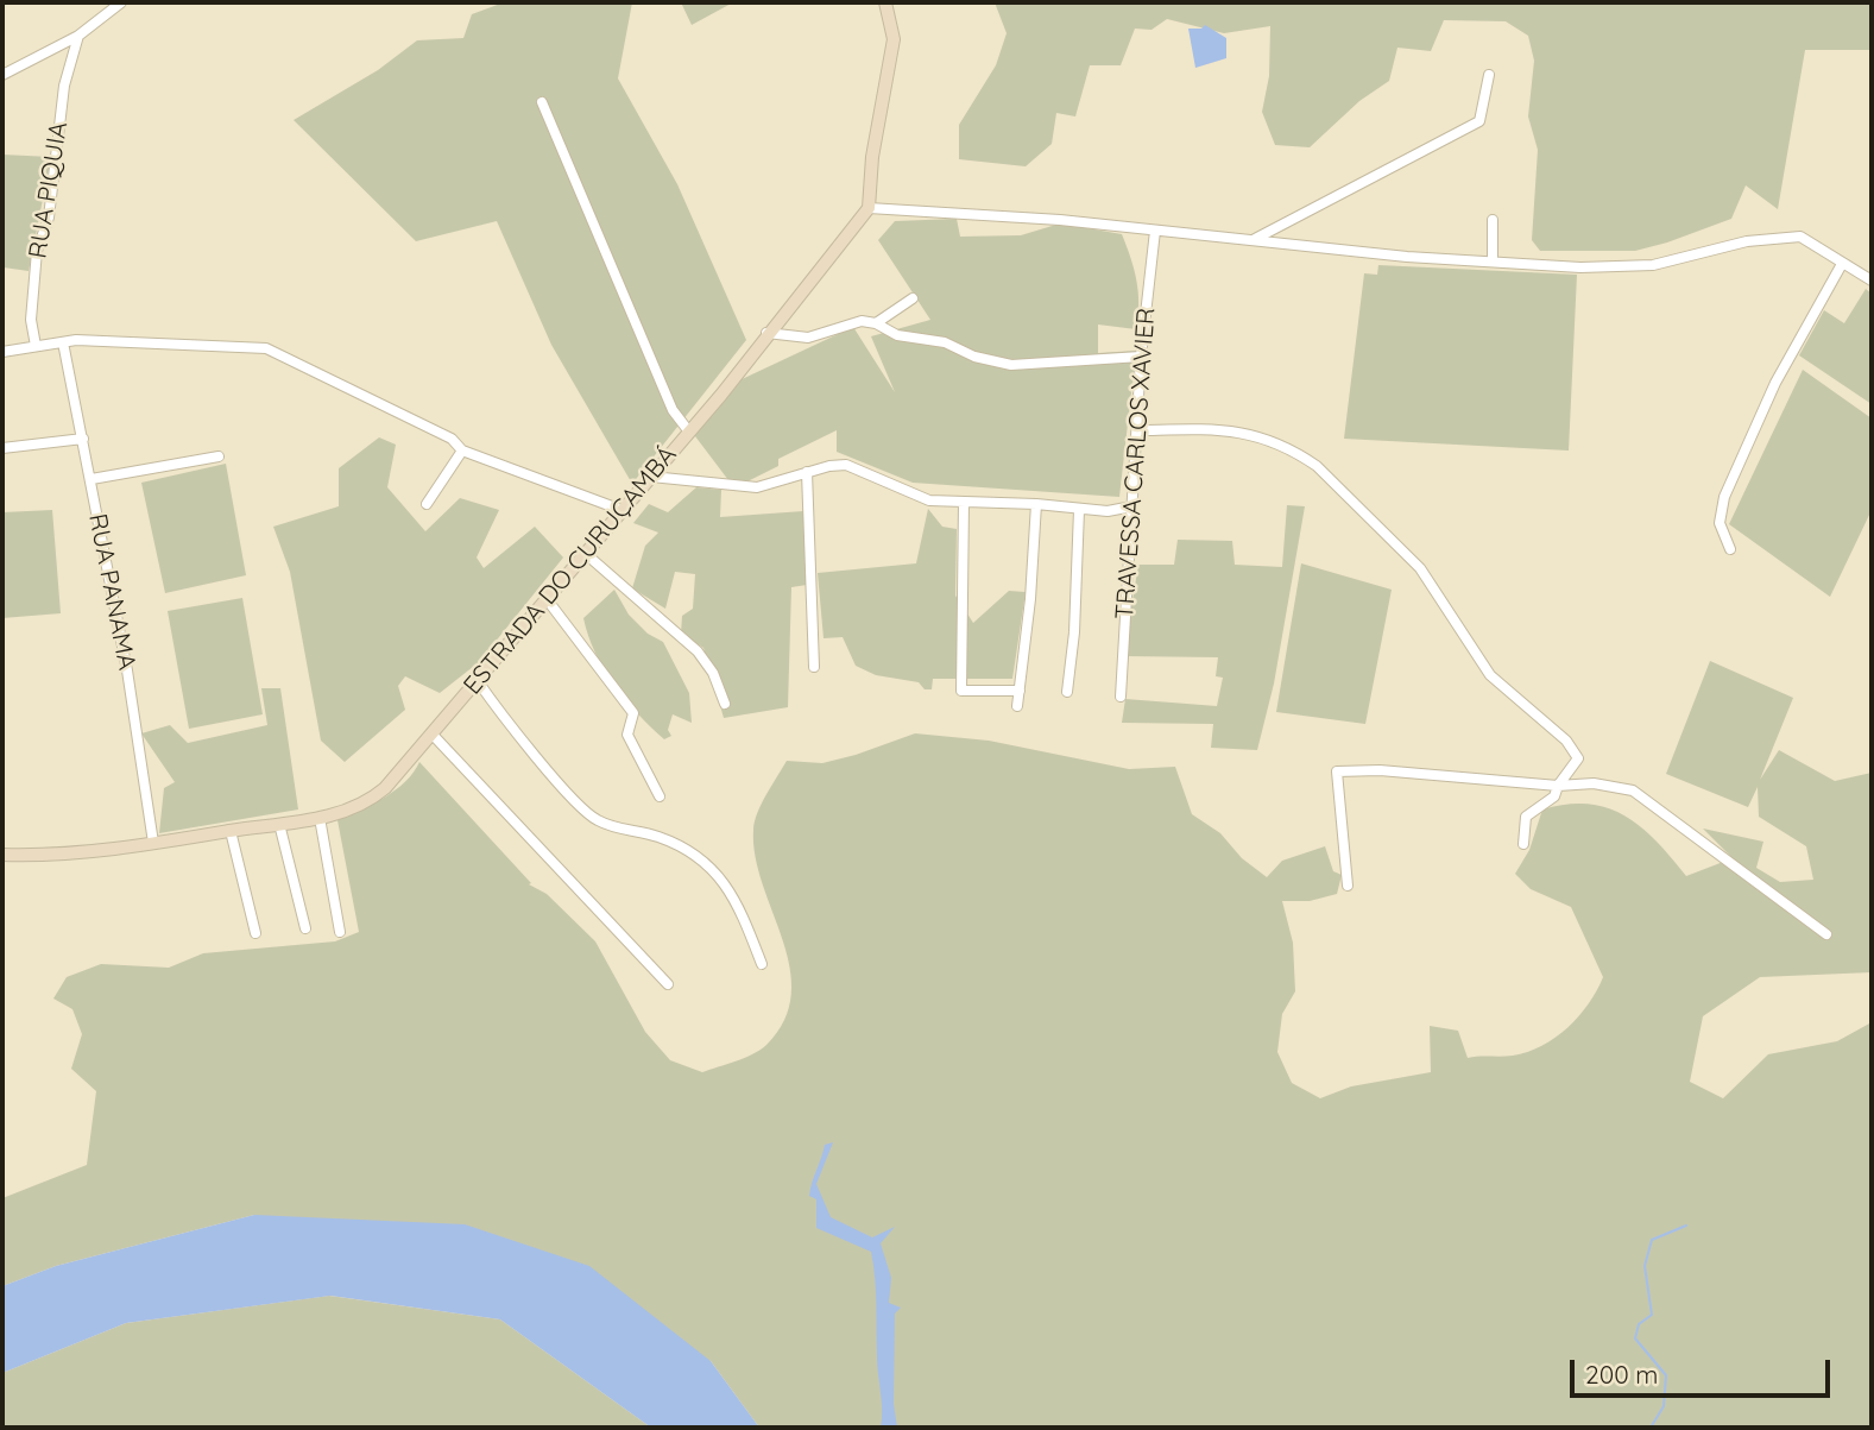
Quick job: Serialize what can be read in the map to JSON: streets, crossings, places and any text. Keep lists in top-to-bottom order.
{
  "streets": {
    "street": [
      "RUA PIQUIA",
      "TRAVESSA CARLOS XAVIER",
      "ESTRADA DO CURUÇAMBÁ",
      "RUA PANAMA"
    ]
  },
  "crossings": [
    ["ESTRADA DO CURUÇAMBÁ", "RUA PANAMA"]
  ],
  "scale_bar": "200 m"
}
